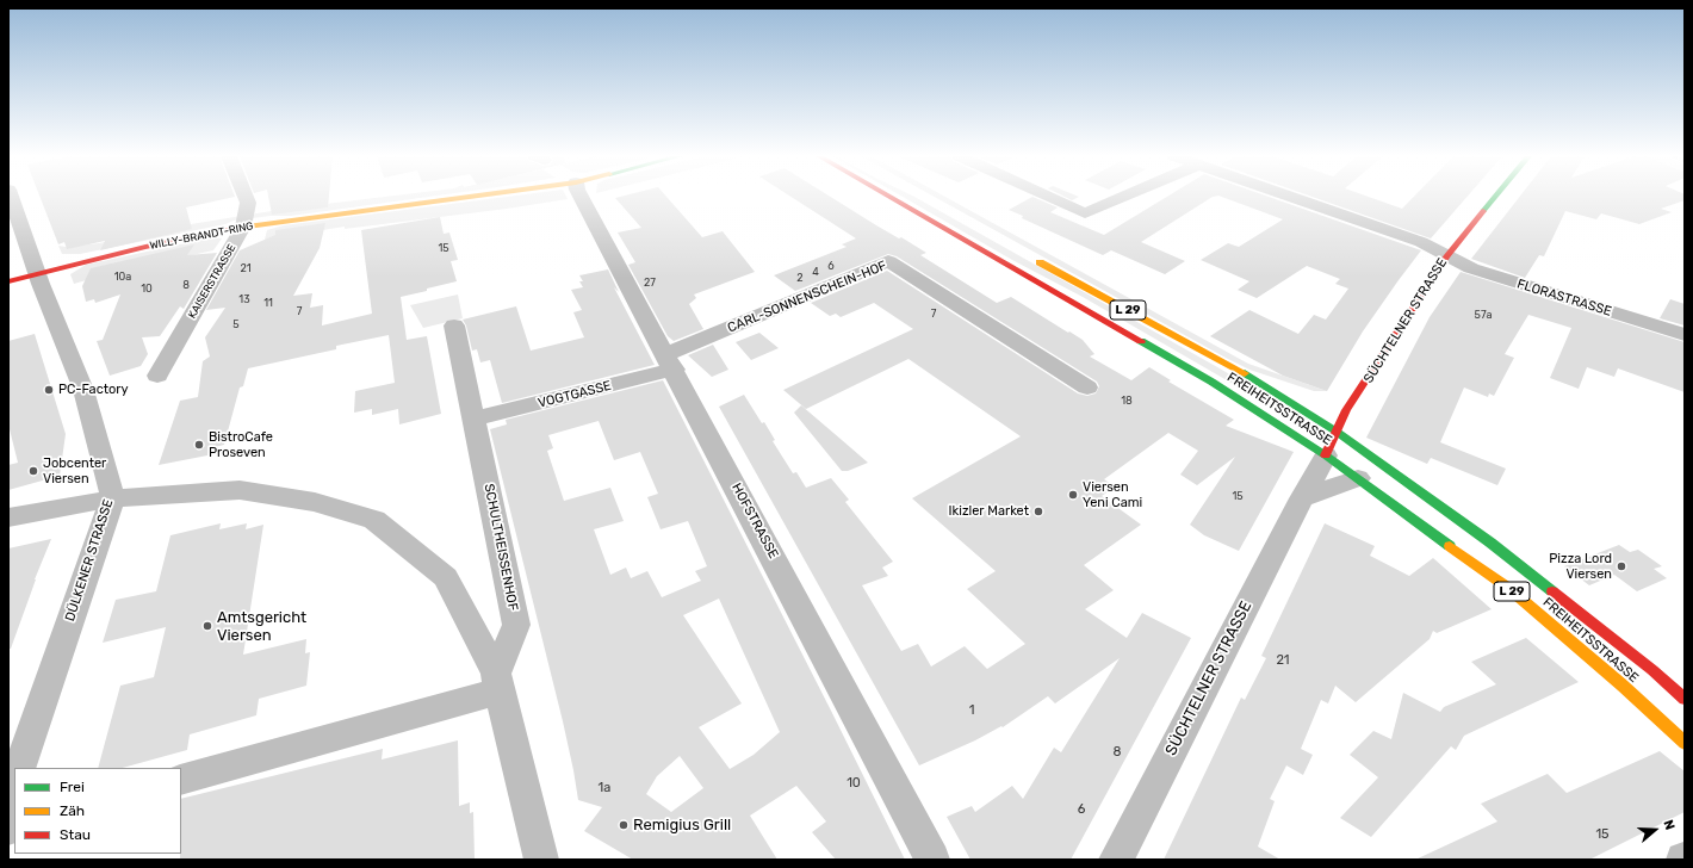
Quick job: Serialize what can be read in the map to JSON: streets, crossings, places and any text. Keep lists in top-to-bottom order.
{
  "streets": {
    "main road": [
      "WILLY-BRANDT-RING",
      "L 29",
      "SÜCHTELNER STRASSE",
      "FREIHEITSSTRASSE"
    ],
    "street": [
      "KAISERSTRASSE",
      "CARL-SONNENSCHEIN-HOF",
      "FLORASTRASSE",
      "VOGTGASSE",
      "HOFSTRASSE",
      "SCHULTHEISSENHOF",
      "DÜLKENER STRASSE"
    ]
  },
  "crossings": [
    ["WILLY-BRANDT-RING", "KAISERSTRASSE"],
    ["WILLY-BRANDT-RING", "DÜLKENER STRASSE"],
    ["CARL-SONNENSCHEIN-HOF", "VOGTGASSE"],
    ["CARL-SONNENSCHEIN-HOF", "HOFSTRASSE"],
    ["FLORASTRASSE", "SÜCHTELNER STRASSE"],
    ["SÜCHTELNER STRASSE", "FREIHEITSSTRASSE"],
    ["VOGTGASSE", "HOFSTRASSE"],
    ["VOGTGASSE", "SCHULTHEISSENHOF"]
  ],
  "places": [
    "PC-Factory",
    "BistroCafe Proseven",
    "Jobcenter Viersen",
    "Viersen Yeni Cami",
    "Ikizler Market",
    "Pizza Lord Viersen",
    "Amtsgericht Viersen",
    "Remigius Grill"
  ],
  "house_numbers": [
    "15",
    "6",
    "21",
    "4",
    "10a",
    "2",
    "27",
    "8",
    "10",
    "13",
    "11",
    "7",
    "7",
    "57a",
    "5",
    "18",
    "15",
    "21",
    "1",
    "8",
    "10",
    "1a",
    "6",
    "15"
  ],
  "legend": ["Frei", "Zäh", "Stau"],
  "north": "right"
}
